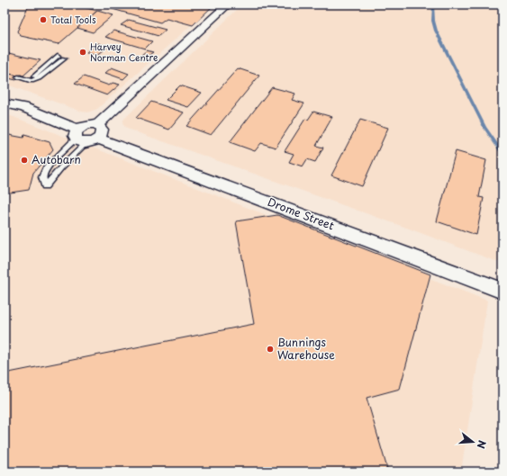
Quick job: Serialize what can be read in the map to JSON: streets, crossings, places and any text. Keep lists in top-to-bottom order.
{
  "streets": {
    "street": ["Drome Street"]
  },
  "places": [
    "Total Tools",
    "Harvey Norman Centre",
    "Autobarn",
    "Bunnings Warehouse"
  ],
  "north": "right"
}
